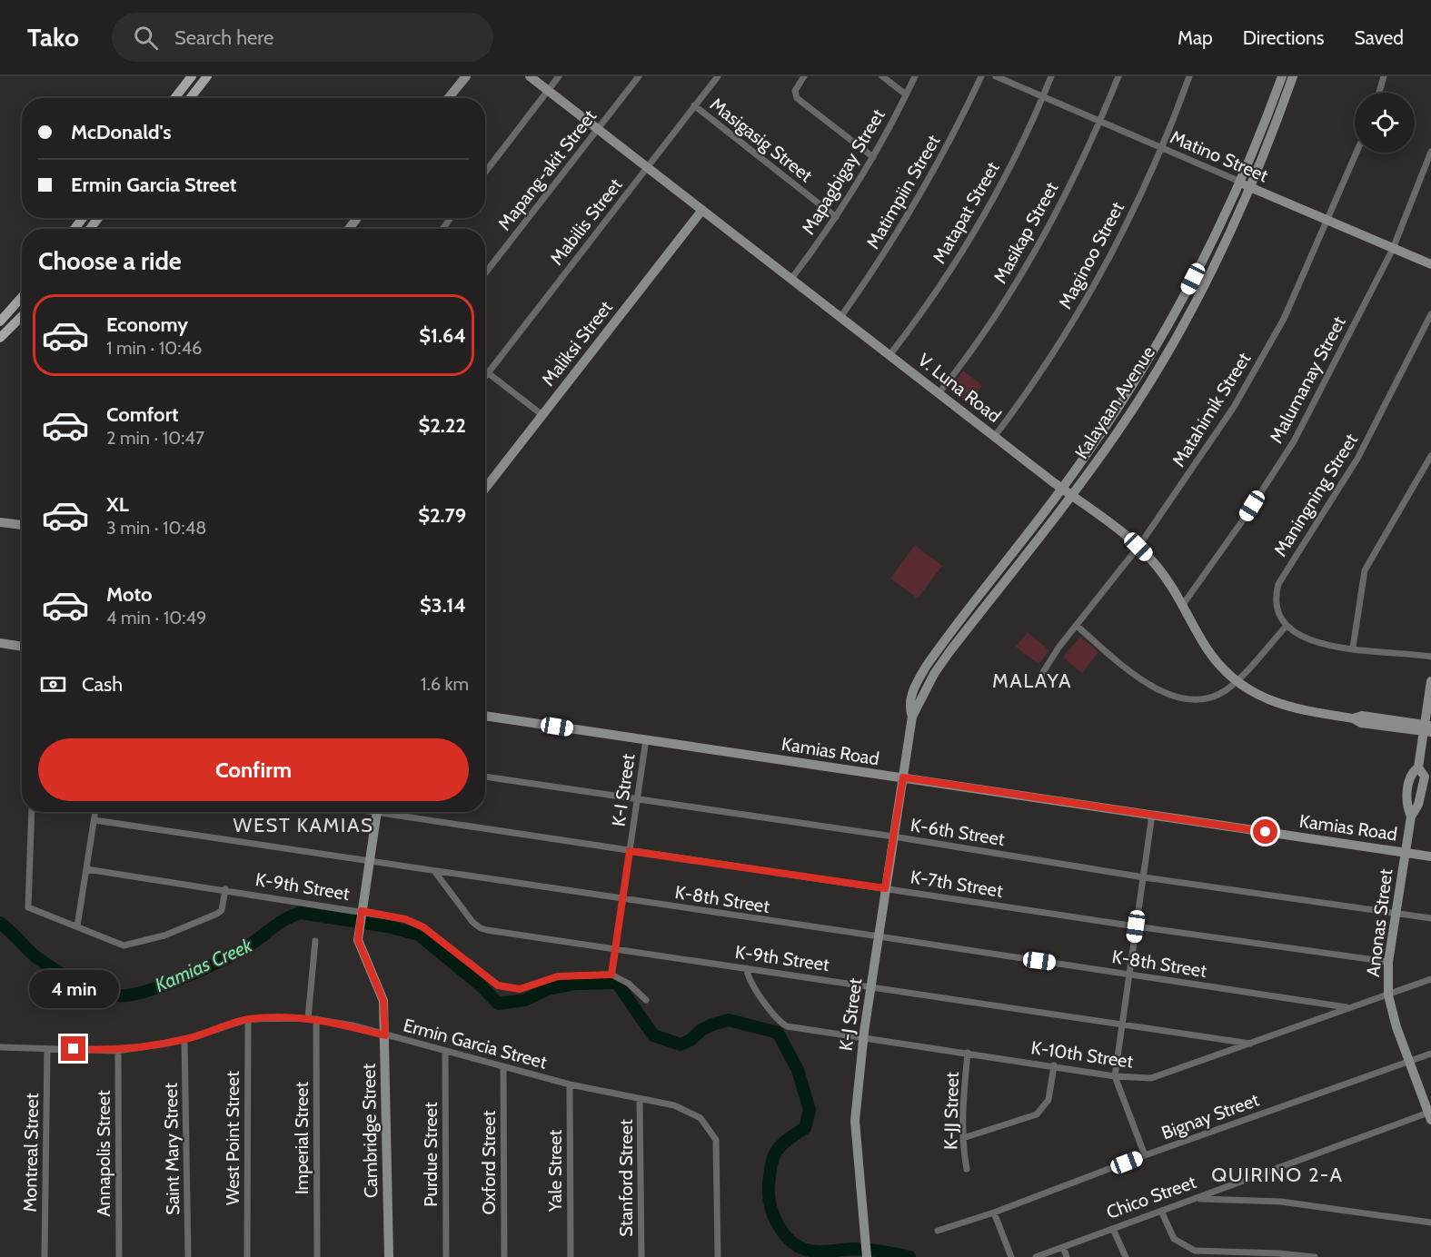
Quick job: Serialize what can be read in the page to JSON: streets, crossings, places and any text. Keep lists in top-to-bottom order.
{
  "streets": {
    "main road": [
      "Matino Street",
      "Maliksi Street",
      "V. Luna Road",
      "Kalayaan Avenue",
      "Kamias Road",
      "Anonas Street",
      "K-J Street",
      "Cambridge Street"
    ],
    "street": [
      "Masigasig Street",
      "Mapang-akit Street",
      "Mapagbigay Street",
      "Matimpiin Street",
      "Matapat Street",
      "Mabilis Street",
      "Masikap Street",
      "Maginoo Street",
      "Malumanay Street",
      "Matahimik Street",
      "Maningning Street",
      "K-I Street",
      "K-6th Street",
      "K-7th Street",
      "K-9th Street",
      "K-8th Street",
      "Ermin Garcia Street",
      "K-10th Street",
      "K-JJ Street",
      "Bignay Street",
      "West Point Street",
      "Imperial Street",
      "Saint Mary Street",
      "Montreal Street",
      "Annapolis Street",
      "Purdue Street",
      "Oxford Street",
      "Yale Street",
      "Stanford Street",
      "Chico Street"
    ]
  },
  "crossings": [
    ["Masigasig Street", "Mapagbigay Street"],
    ["Masigasig Street", "Mabilis Street"],
    ["Matino Street", "Matapat Street"],
    ["Matino Street", "Masikap Street"],
    ["Matino Street", "Maginoo Street"],
    ["Matino Street", "Malumanay Street"],
    ["Matino Street", "Kalayaan Avenue"],
    ["Matino Street", "Matahimik Street"],
    ["Mapang-akit Street", "V. Luna Road"],
    ["Mapagbigay Street", "V. Luna Road"],
    ["Matimpiin Street", "V. Luna Road"],
    ["Matapat Street", "V. Luna Road"],
    ["Mabilis Street", "V. Luna Road"],
    ["Masikap Street", "V. Luna Road"],
    ["Maginoo Street", "V. Luna Road"],
    ["Maliksi Street", "V. Luna Road"],
    ["Malumanay Street", "V. Luna Road"],
    ["V. Luna Road", "Kalayaan Avenue"],
    ["V. Luna Road", "Matahimik Street"],
    ["V. Luna Road", "Anonas Street"],
    ["Kalayaan Avenue", "Kamias Road"],
    ["Kalayaan Avenue", "K-J Street"],
    ["Kamias Road", "K-I Street"],
    ["Kamias Road", "Anonas Street"],
    ["Kamias Road", "K-J Street"],
    ["K-I Street", "K-6th Street"],
    ["K-I Street", "K-7th Street"],
    ["K-I Street", "K-9th Street"],
    ["K-I Street", "K-8th Street"],
    ["K-6th Street", "Anonas Street"],
    ["K-6th Street", "K-J Street"],
    ["K-7th Street", "Anonas Street"],
    ["K-7th Street", "K-J Street"],
    ["K-9th Street", "K-8th Street"],
    ["K-9th Street", "K-J Street"],
    ["K-9th Street", "K-10th Street"],
    ["K-9th Street", "Cambridge Street"],
    ["K-8th Street", "K-J Street"],
    ["K-8th Street", "K-10th Street"],
    ["K-8th Street", "Cambridge Street"],
    ["Anonas Street", "K-10th Street"],
    ["Anonas Street", "Bignay Street"],
    ["Anonas Street", "Chico Street"],
    ["K-J Street", "K-10th Street"],
    ["Ermin Garcia Street", "Cambridge Street"],
    ["Ermin Garcia Street", "West Point Street"],
    ["Ermin Garcia Street", "Imperial Street"],
    ["Ermin Garcia Street", "Saint Mary Street"],
    ["Ermin Garcia Street", "Montreal Street"],
    ["Ermin Garcia Street", "Annapolis Street"],
    ["Ermin Garcia Street", "Purdue Street"],
    ["Ermin Garcia Street", "Oxford Street"],
    ["Ermin Garcia Street", "Yale Street"],
    ["Ermin Garcia Street", "Stanford Street"],
    ["K-10th Street", "K-JJ Street"]
  ],
  "districts": ["MALAYA", "WEST KAMIAS", "QUIRINO 2-A"],
  "water": ["Kamias Creek"],
  "page": {
    "header": "Tako",
    "search": "Search here",
    "nav": ["Map", "Directions", "Saved"],
    "banner": ["McDonald's", "Ermin Garcia Street"],
    "heading": "Choose a ride",
    "list": [
      {
        "name": "Economy",
        "note": "1 min · 10:46",
        "value": "$1.64"
      },
      {
        "name": "Comfort",
        "note": "2 min · 10:47",
        "value": "$2.22"
      },
      {
        "name": "XL",
        "note": "3 min · 10:48",
        "value": "$2.79"
      },
      {
        "name": "Moto",
        "note": "4 min · 10:49",
        "value": "$3.14"
      }
    ],
    "pay": ["Cash", "1.6 km"],
    "buttons": "Confirm",
    "bubble": "4 min"
  }
}
